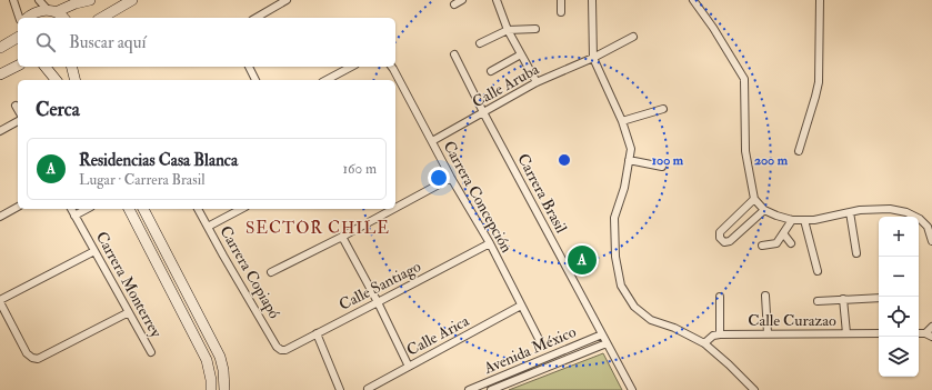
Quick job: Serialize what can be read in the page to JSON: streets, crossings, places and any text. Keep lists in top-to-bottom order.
{
  "streets": {
    "street": [
      "Calle Aruba",
      "Carrera Brasil",
      "Carrera Concepción",
      "Carrera Copiapó",
      "Carrera Monterrey",
      "Calle Santiago",
      "Calle Curazao",
      "Calle Arica",
      "Avenida México"
    ]
  },
  "crossings": [
    ["Calle Aruba", "Carrera Brasil"],
    ["Calle Aruba", "Carrera Concepción"],
    ["Carrera Brasil", "Avenida México"],
    ["Carrera Concepción", "Calle Santiago"],
    ["Carrera Concepción", "Calle Arica"],
    ["Carrera Copiapó", "Calle Santiago"]
  ],
  "districts": ["SECTOR CHILE"],
  "page": {
    "search": "Buscar aquí",
    "heading": "Cerca",
    "list": [
      {
        "mark": "A",
        "name": "Residencias Casa Blanca",
        "note": "Lugar · Carrera Brasil",
        "value": "160 m"
      }
    ],
    "map_buttons": ["+", "−"],
    "pins": "A"
  },
  "rings": ["100 m", "200 m"]
}
